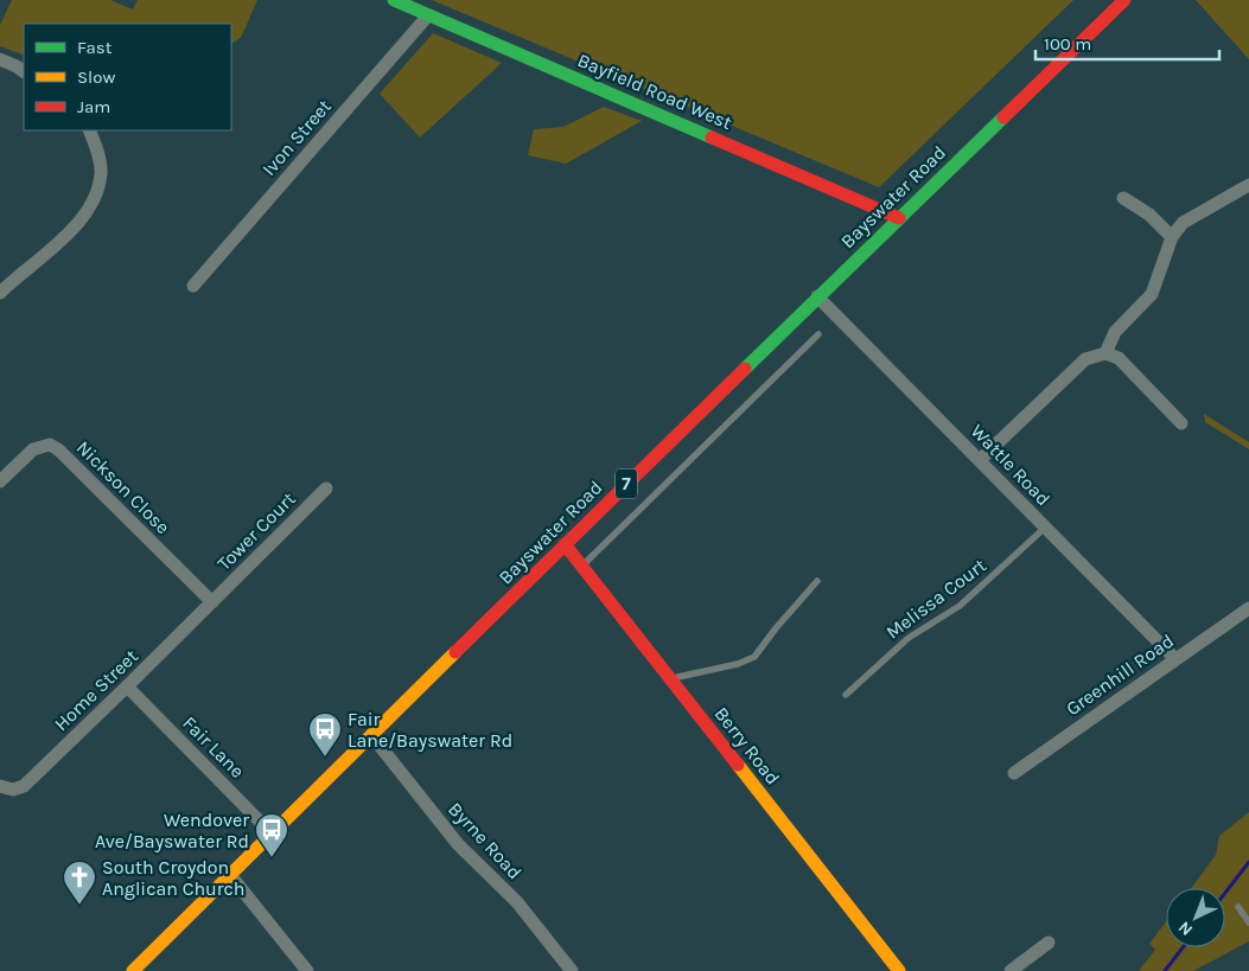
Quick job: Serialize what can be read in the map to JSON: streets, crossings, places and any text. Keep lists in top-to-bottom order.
{
  "streets": {
    "main road": [
      "Bayfield Road West",
      "Bayswater Road",
      "7",
      "Berry Road"
    ],
    "street": [
      "Ivon Street",
      "Wattle Road",
      "Nickson Close",
      "Tower Court",
      "Greenhill Road",
      "Home Street",
      "Fair Lane",
      "Byrne Road"
    ],
    "lane": ["Melissa Court"]
  },
  "crossings": [
    ["Bayfield Road West", "Ivon Street"],
    ["Bayfield Road West", "Bayswater Road"],
    ["Bayswater Road", "Wattle Road"],
    ["Bayswater Road", "Berry Road"],
    ["Bayswater Road", "Fair Lane"],
    ["Bayswater Road", "Byrne Road"],
    ["Wattle Road", "Melissa Court"],
    ["Wattle Road", "Greenhill Road"],
    ["Nickson Close", "Tower Court"],
    ["Nickson Close", "Home Street"],
    ["Tower Court", "Home Street"],
    ["Home Street", "Fair Lane"]
  ],
  "places": {
    "bus stop": ["Fair Lane/Bayswater Rd", "Wendover Ave/Bayswater Rd"],
    "church": ["South Croydon Anglican Church"]
  },
  "legend": ["Fast", "Slow", "Jam"],
  "scale_bar": "100 m",
  "north": "bottom left"
}
